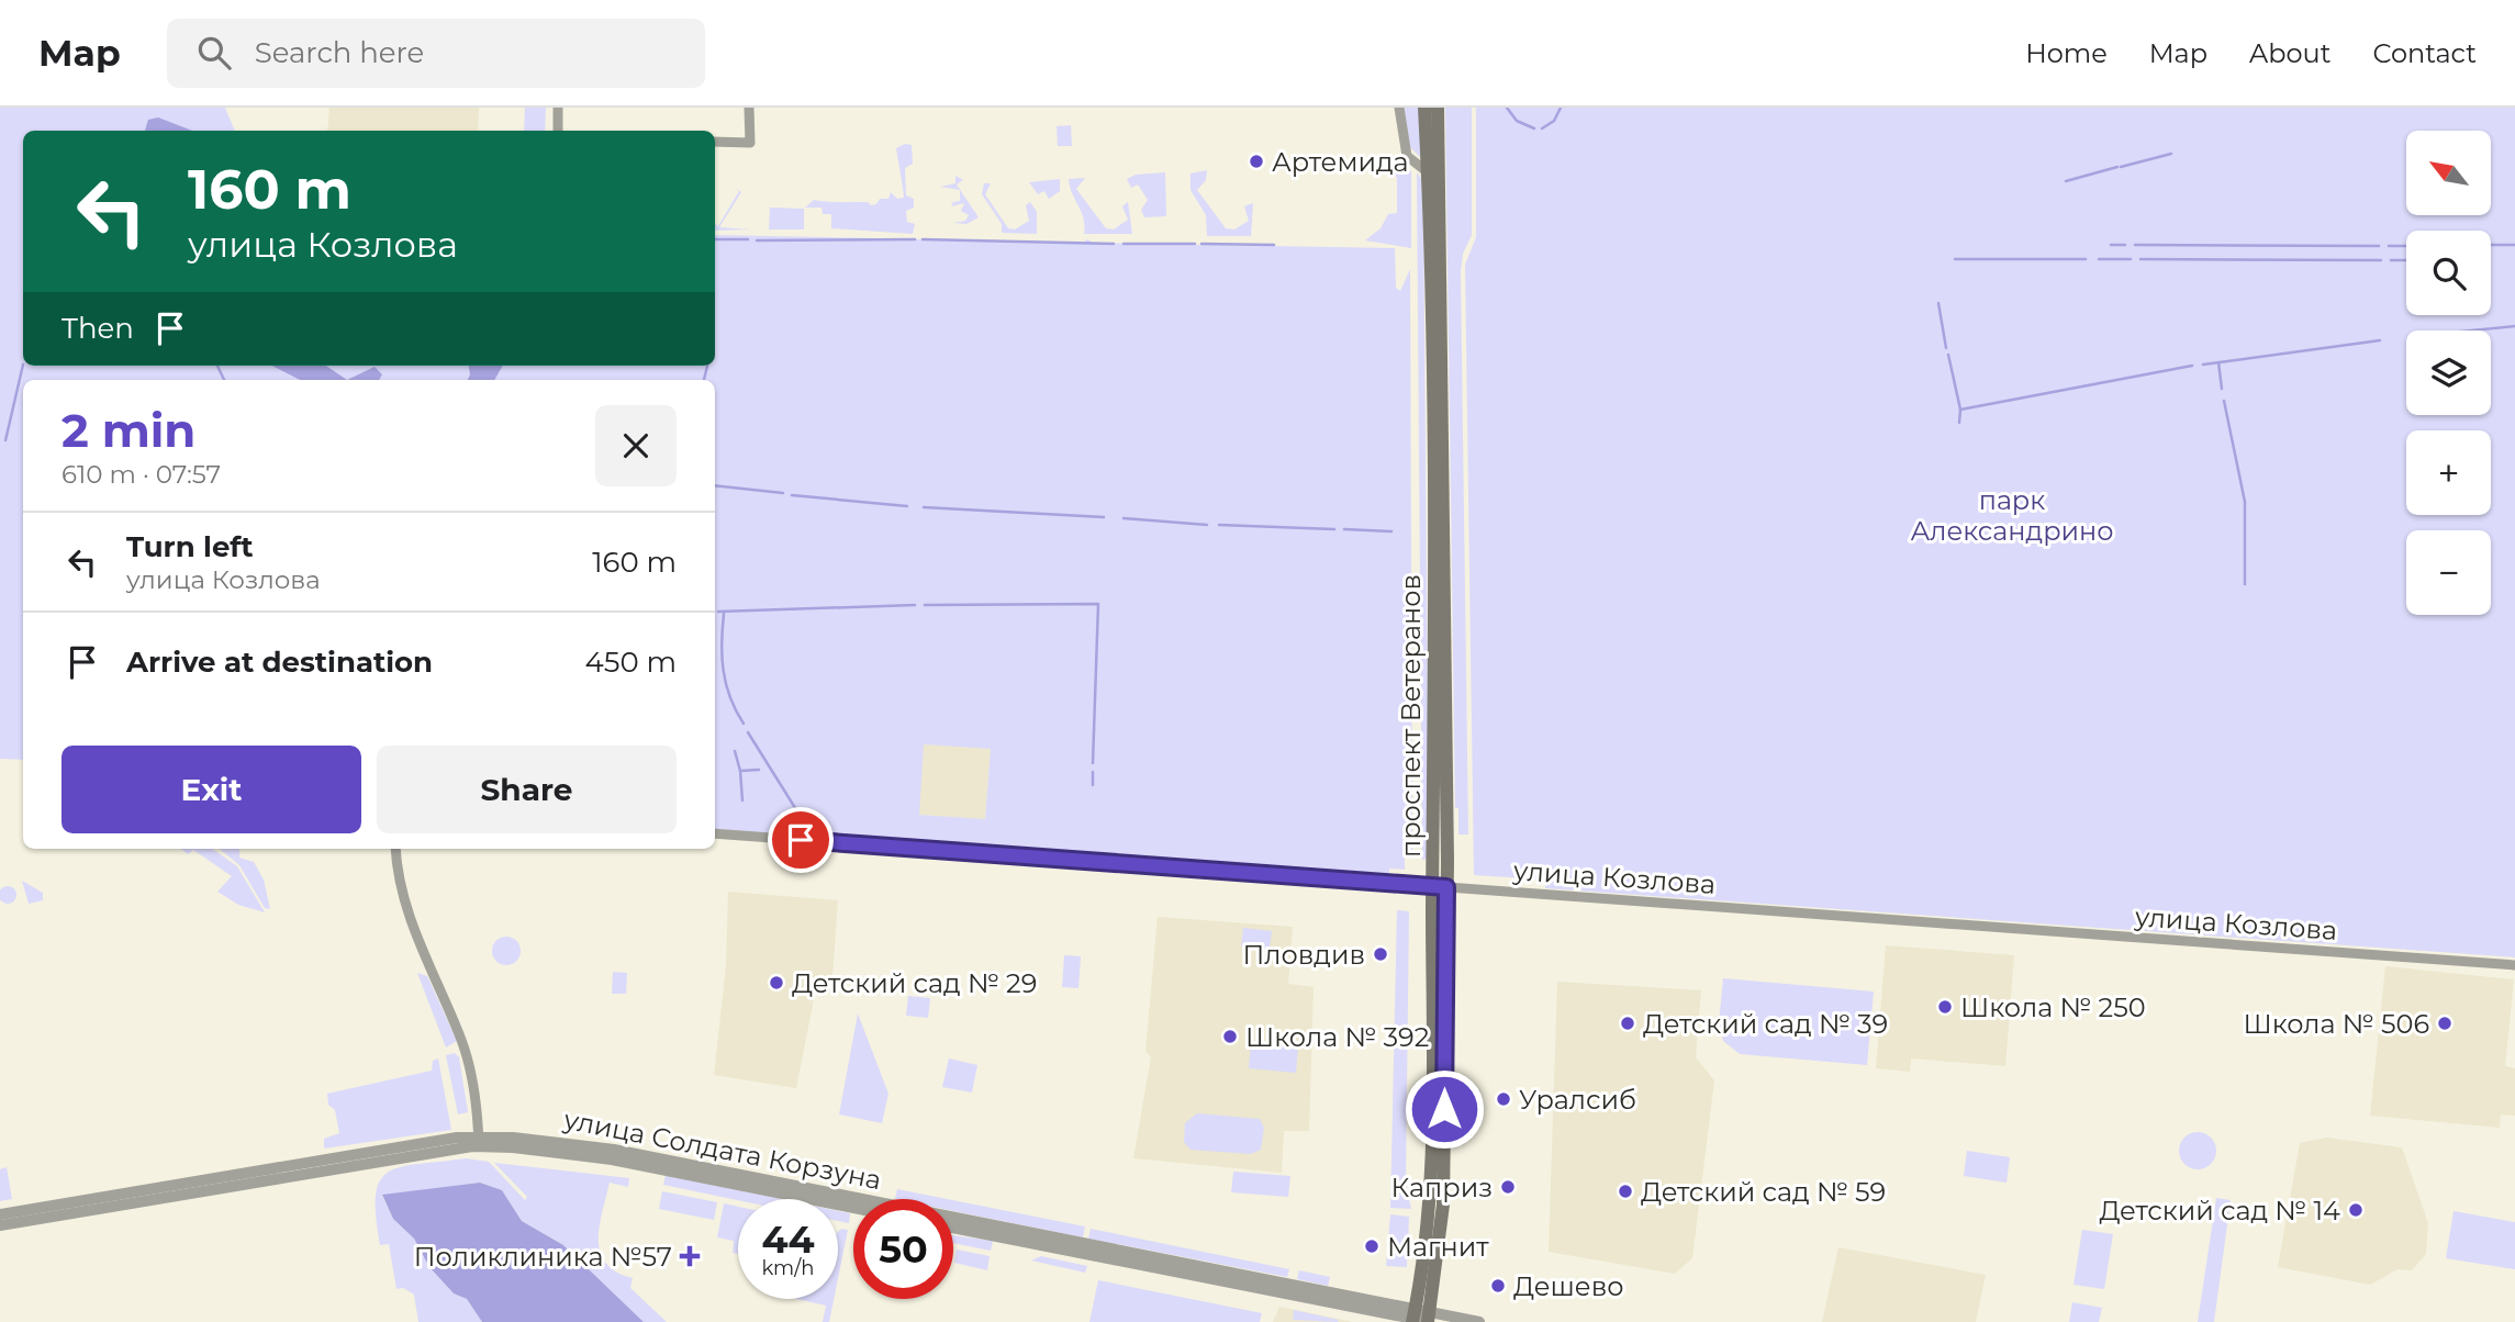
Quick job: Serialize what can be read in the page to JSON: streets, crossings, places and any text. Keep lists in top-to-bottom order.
{
  "streets": {
    "main road": ["проспект Ветеранов"],
    "street": ["улица Козлова", "улица Солдата Корзуна"]
  },
  "crossings": [
    ["проспект Ветеранов", "улица Козлова"],
    ["проспект Ветеранов", "улица Солдата Корзуна"]
  ],
  "parks": ["парк Александрино"],
  "places": {
    "other": [
      "Артемида",
      "Пловдив",
      "Детский сад № 29",
      "Школа № 250",
      "Детский сад № 39",
      "Школа № 506",
      "Школа № 392",
      "Уралсиб",
      "Каприз",
      "Детский сад № 59",
      "Детский сад № 14",
      "Магнит",
      "Дешево"
    ],
    "health": ["Поликлиника №57"]
  },
  "north": "top left",
  "page": {
    "header": "Map",
    "search": "Search here",
    "nav": [
      "Home",
      "Map",
      "About",
      "Contact"
    ],
    "map_buttons": ["+", "−"],
    "turn": ["160 m", "улица Козлова"],
    "then": "Then",
    "heading": ["2 min", "610 m · 07:57"],
    "list": [
      {
        "name": "Turn left",
        "note": "улица Козлова",
        "value": "160 m"
      },
      {
        "name": "Arrive at destination",
        "value": "450 m"
      }
    ],
    "buttons": ["Exit", "Share"],
    "speed": "44 km/h",
    "limit": "50"
  }
}
